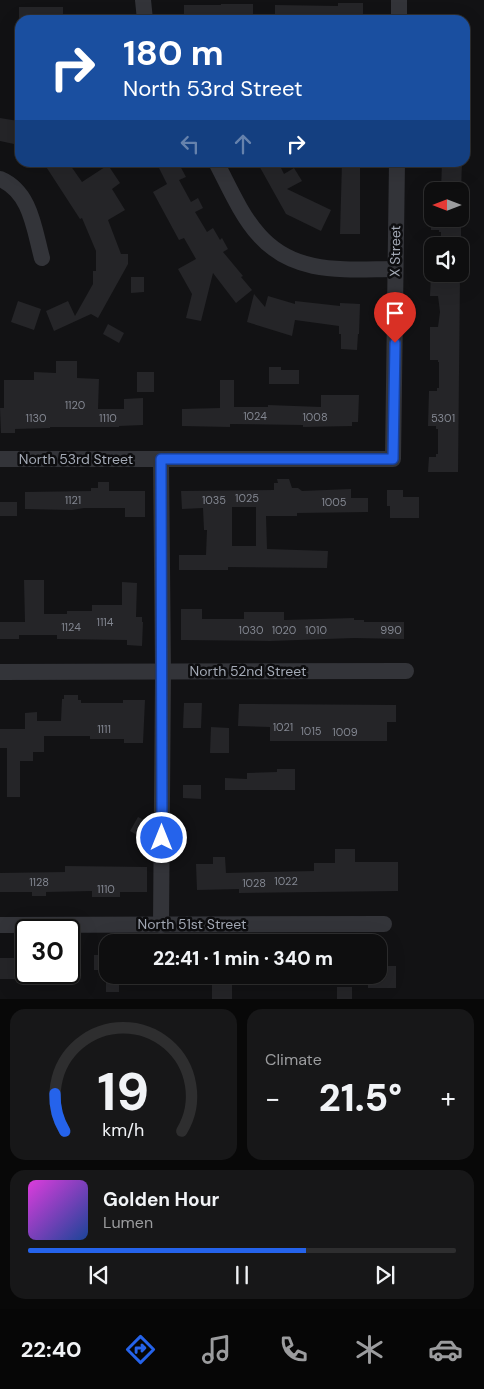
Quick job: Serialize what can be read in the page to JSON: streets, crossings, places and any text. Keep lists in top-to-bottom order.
{
  "streets": {
    "street": [
      "X Street",
      "North 53rd Street",
      "North 52nd Street",
      "North 51st Street"
    ]
  },
  "crossings": [
    ["X Street", "North 53rd Street"]
  ],
  "house_numbers": [
    "1120",
    "1024",
    "1008",
    "1130",
    "1110",
    "5301",
    "1025",
    "1121",
    "1035",
    "1005",
    "1114",
    "1124",
    "1030",
    "1020",
    "1010",
    "990",
    "1021",
    "1111",
    "1015",
    "1009",
    "1022",
    "1128",
    "1028",
    "1110"
  ],
  "north": "left",
  "page": {
    "turn": ["180 m", "North 53rd Street"],
    "limit": "30",
    "trip": "22:41 · 1 min · 340 m",
    "tile": "Climate",
    "heat": ["−", "21.5°", "+"],
    "song": ["Golden Hour", "Lumen"],
    "tabs": "22:40",
    "gauge": ["19", "km/h"]
  }
}
